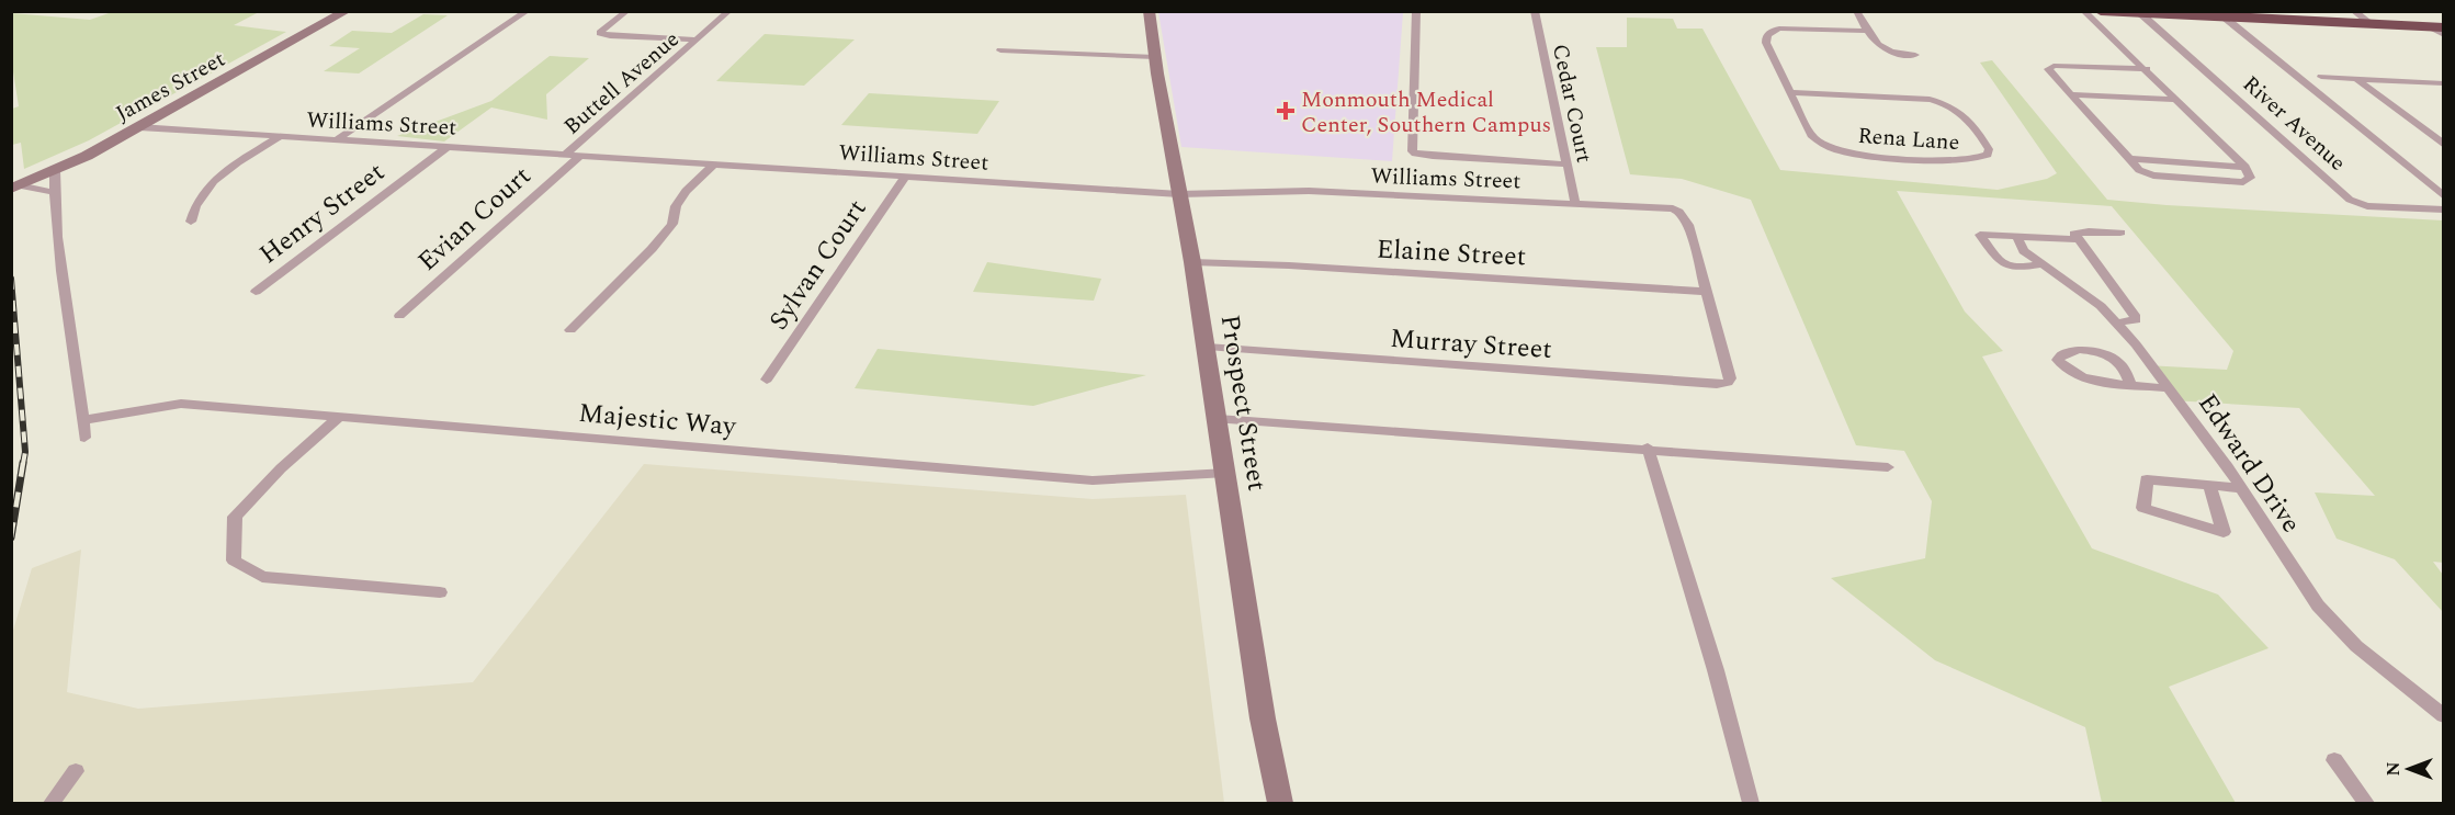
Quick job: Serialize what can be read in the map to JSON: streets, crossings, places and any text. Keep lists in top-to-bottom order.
{
  "streets": {
    "street": [
      "Buttell Avenue",
      "James Street",
      "Cedar Court",
      "Williams Street",
      "River Avenue",
      "Rena Lane",
      "Henry Street",
      "Evian Court",
      "Elaine Street",
      "Sylvan Court",
      "Murray Street",
      "Prospect Street",
      "Majestic Way",
      "Edward Drive"
    ]
  },
  "crossings": [
    ["Buttell Avenue", "Williams Street"],
    ["James Street", "Williams Street"],
    ["Cedar Court", "Williams Street"],
    ["Williams Street", "Henry Street"],
    ["Williams Street", "Evian Court"],
    ["Williams Street", "Elaine Street"],
    ["Williams Street", "Sylvan Court"],
    ["Williams Street", "Murray Street"],
    ["Williams Street", "Prospect Street"],
    ["Elaine Street", "Murray Street"],
    ["Elaine Street", "Prospect Street"],
    ["Murray Street", "Prospect Street"],
    ["Prospect Street", "Majestic Way"]
  ],
  "places": {
    "health": ["Monmouth Medical Center, Southern Campus"]
  },
  "north": "left"
}
